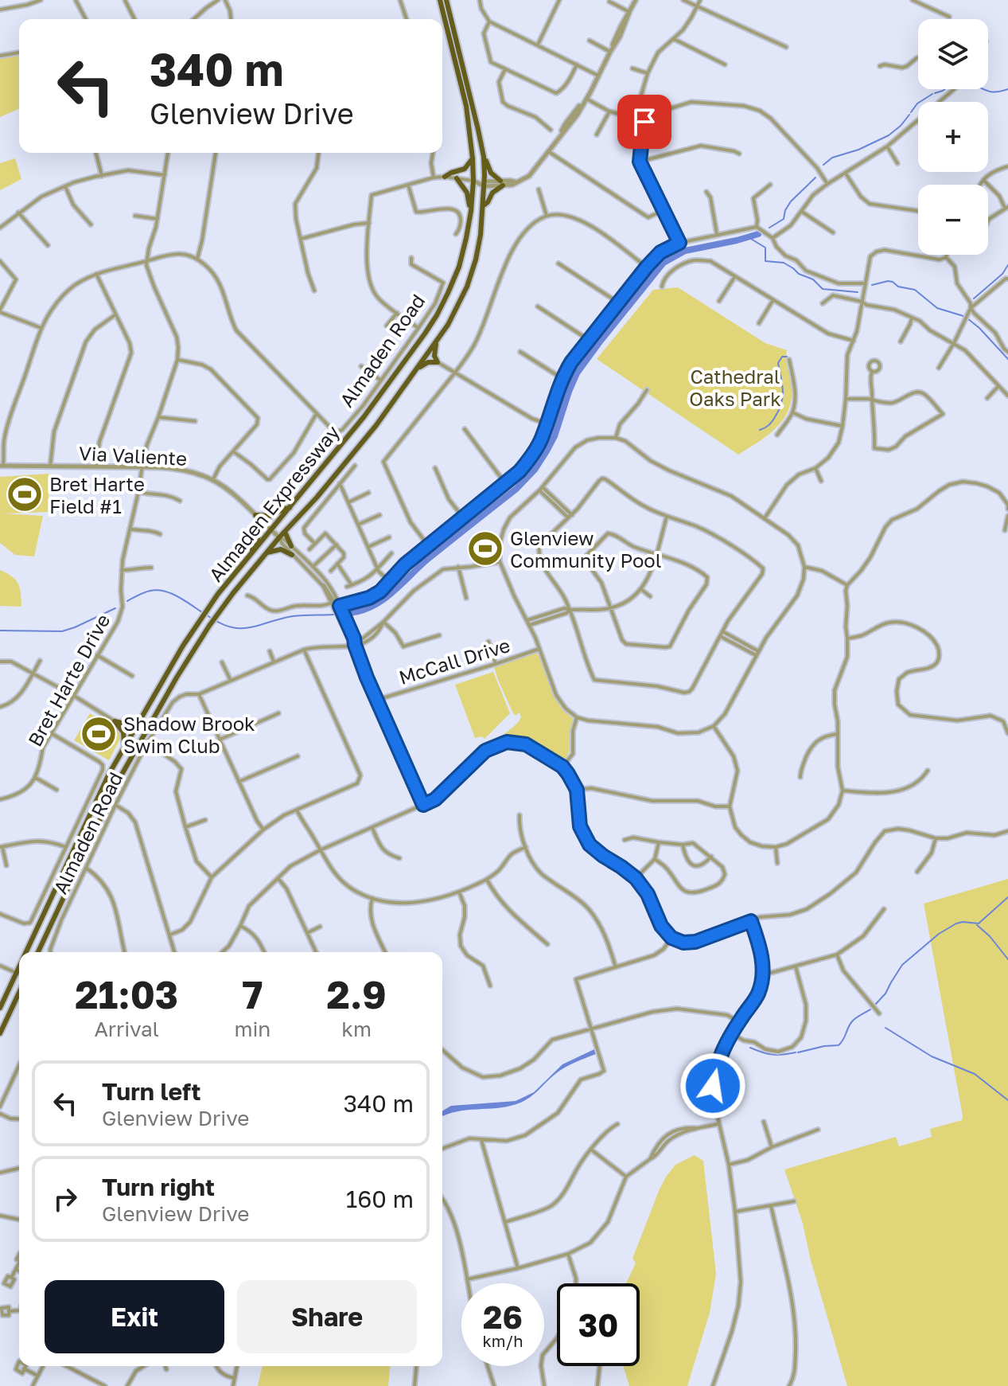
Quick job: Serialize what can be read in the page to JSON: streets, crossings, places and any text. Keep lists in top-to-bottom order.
{
  "streets": {
    "main road": ["Almaden Expressway"],
    "street": [
      "Almaden Road",
      "Via Valiente",
      "McCall Drive",
      "Bret Harte Drive"
    ]
  },
  "crossings": [
    ["Almaden Road", "Bret Harte Drive"],
    ["Via Valiente", "Almaden Expressway"],
    ["Via Valiente", "Bret Harte Drive"]
  ],
  "parks": ["Cathedral Oaks Park"],
  "places": {
    "sports": ["Bret Harte Field #1", "Glenview Community Pool", "Shadow Brook Swim Club"]
  },
  "page": {
    "map_buttons": ["+", "−"],
    "turn": ["340 m", "Glenview Drive"],
    "eta": [
      "21:03",
      "Arrival",
      "7",
      "min",
      "2.9",
      "km"
    ],
    "list": [
      {
        "name": "Turn left",
        "note": "Glenview Drive",
        "value": "340 m"
      },
      {
        "name": "Turn right",
        "note": "Glenview Drive",
        "value": "160 m"
      }
    ],
    "buttons": ["Exit", "Share"],
    "speed": "26 km/h",
    "limit": "30"
  }
}
